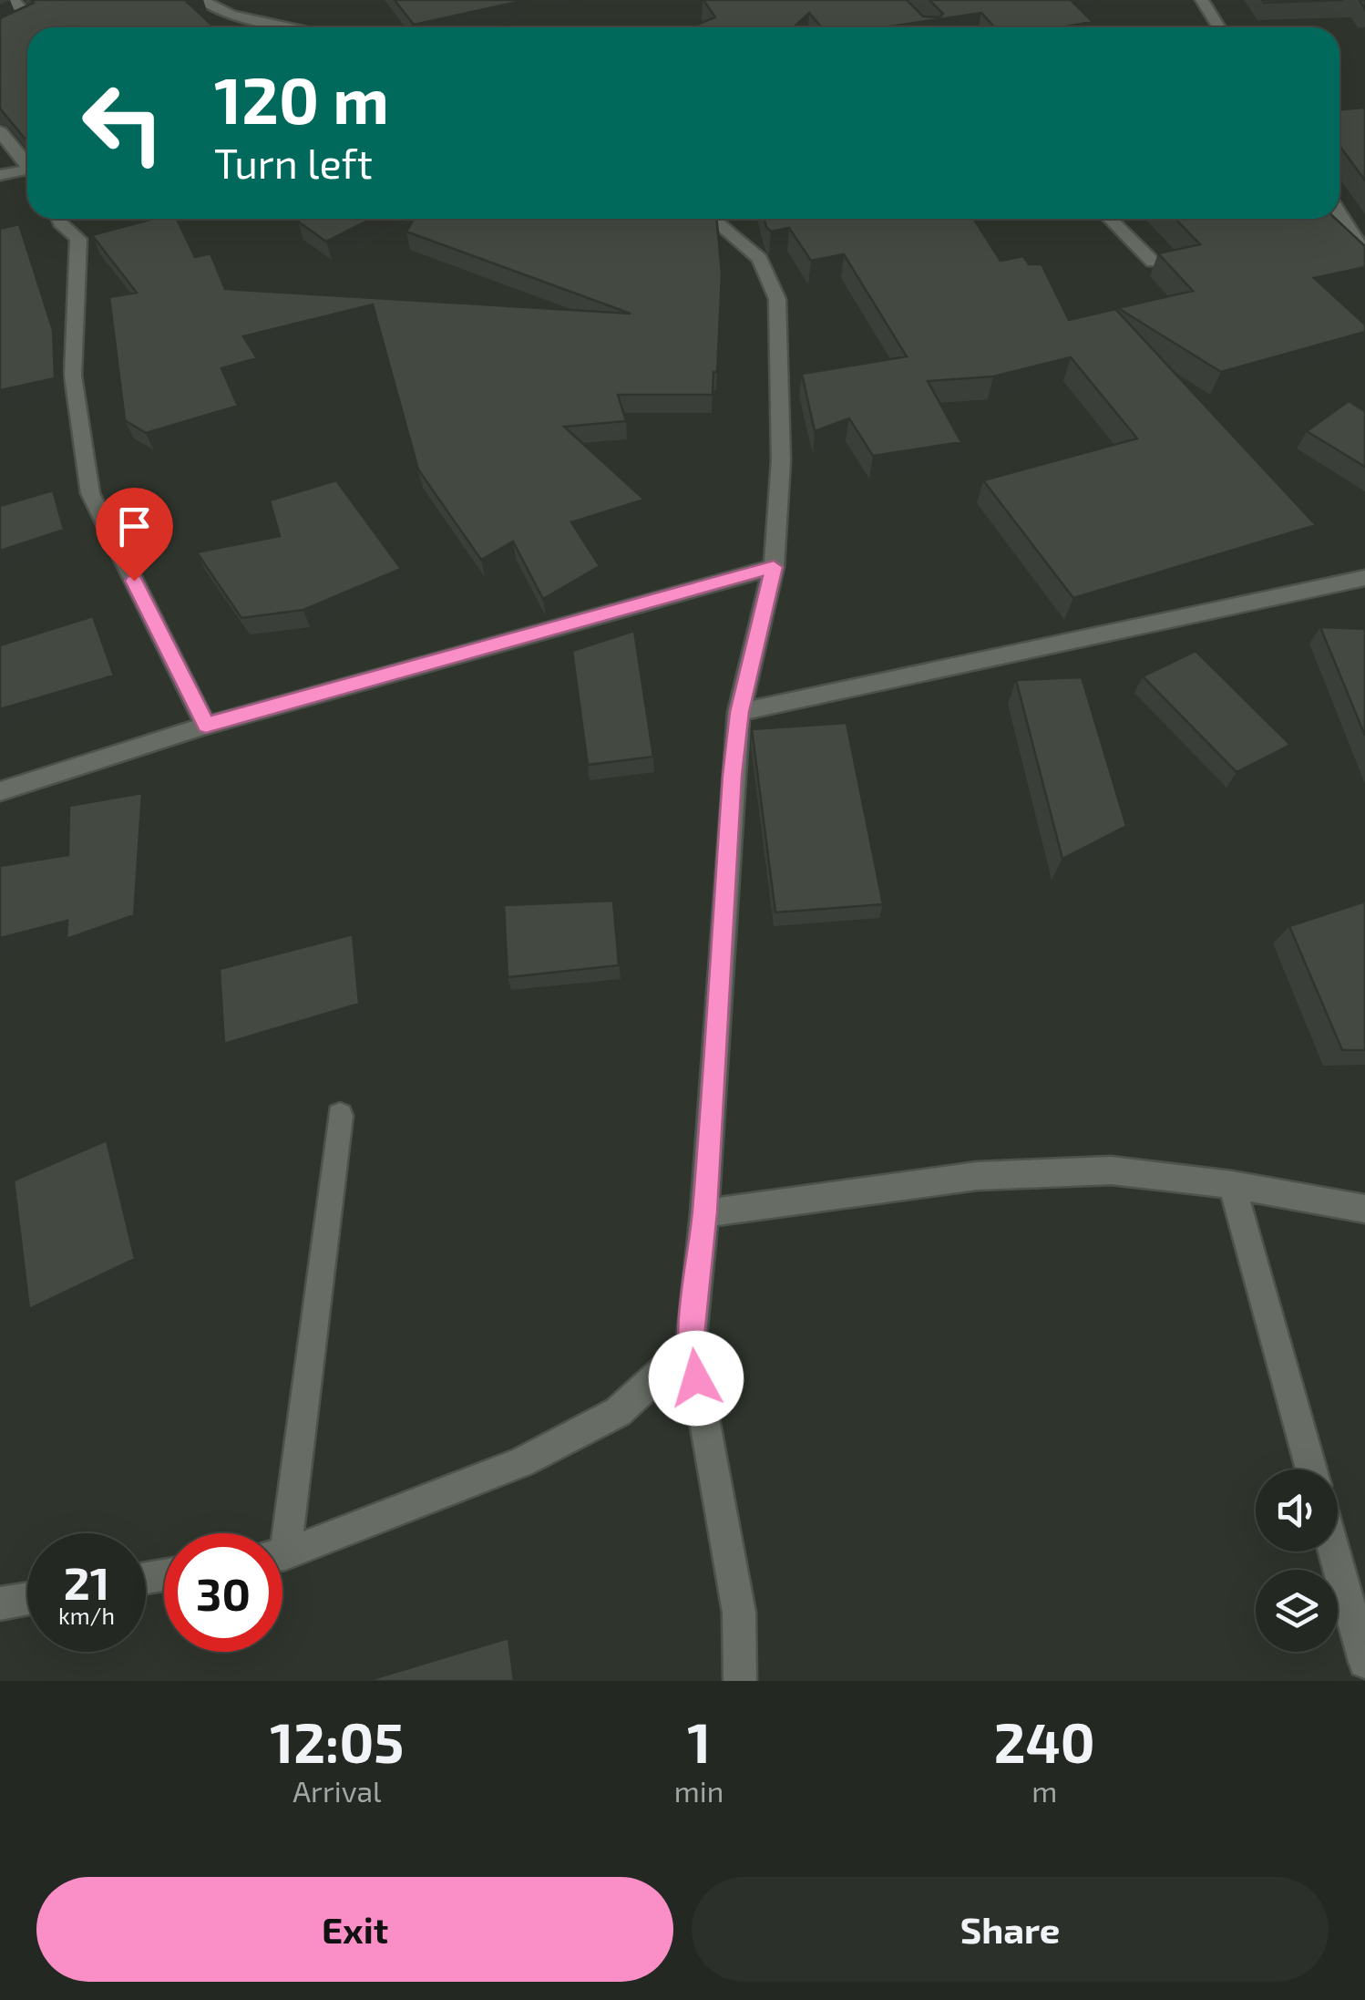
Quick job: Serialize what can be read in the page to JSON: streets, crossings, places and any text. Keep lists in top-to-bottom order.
{
  "page": {
    "turn": ["120 m", "Turn left"],
    "speed": "21 km/h",
    "limit": "30",
    "eta": [
      "12:05",
      "Arrival",
      "1",
      "min",
      "240",
      "m"
    ],
    "buttons": ["Exit", "Share"]
  }
}
